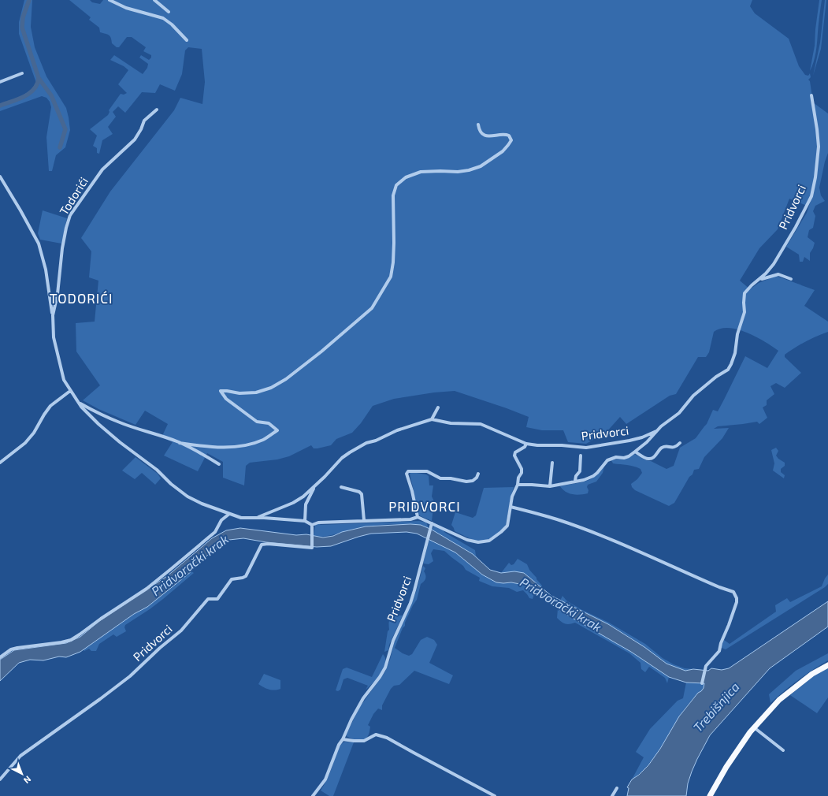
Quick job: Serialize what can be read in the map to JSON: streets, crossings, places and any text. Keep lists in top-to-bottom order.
{
  "streets": {
    "street": ["Todorići", "Pridvorci"]
  },
  "districts": ["TODORIĆI", "PRIDVORCI"],
  "water": ["Pridvorački krak", "Trebišnjica"],
  "north": "bottom right"
}
